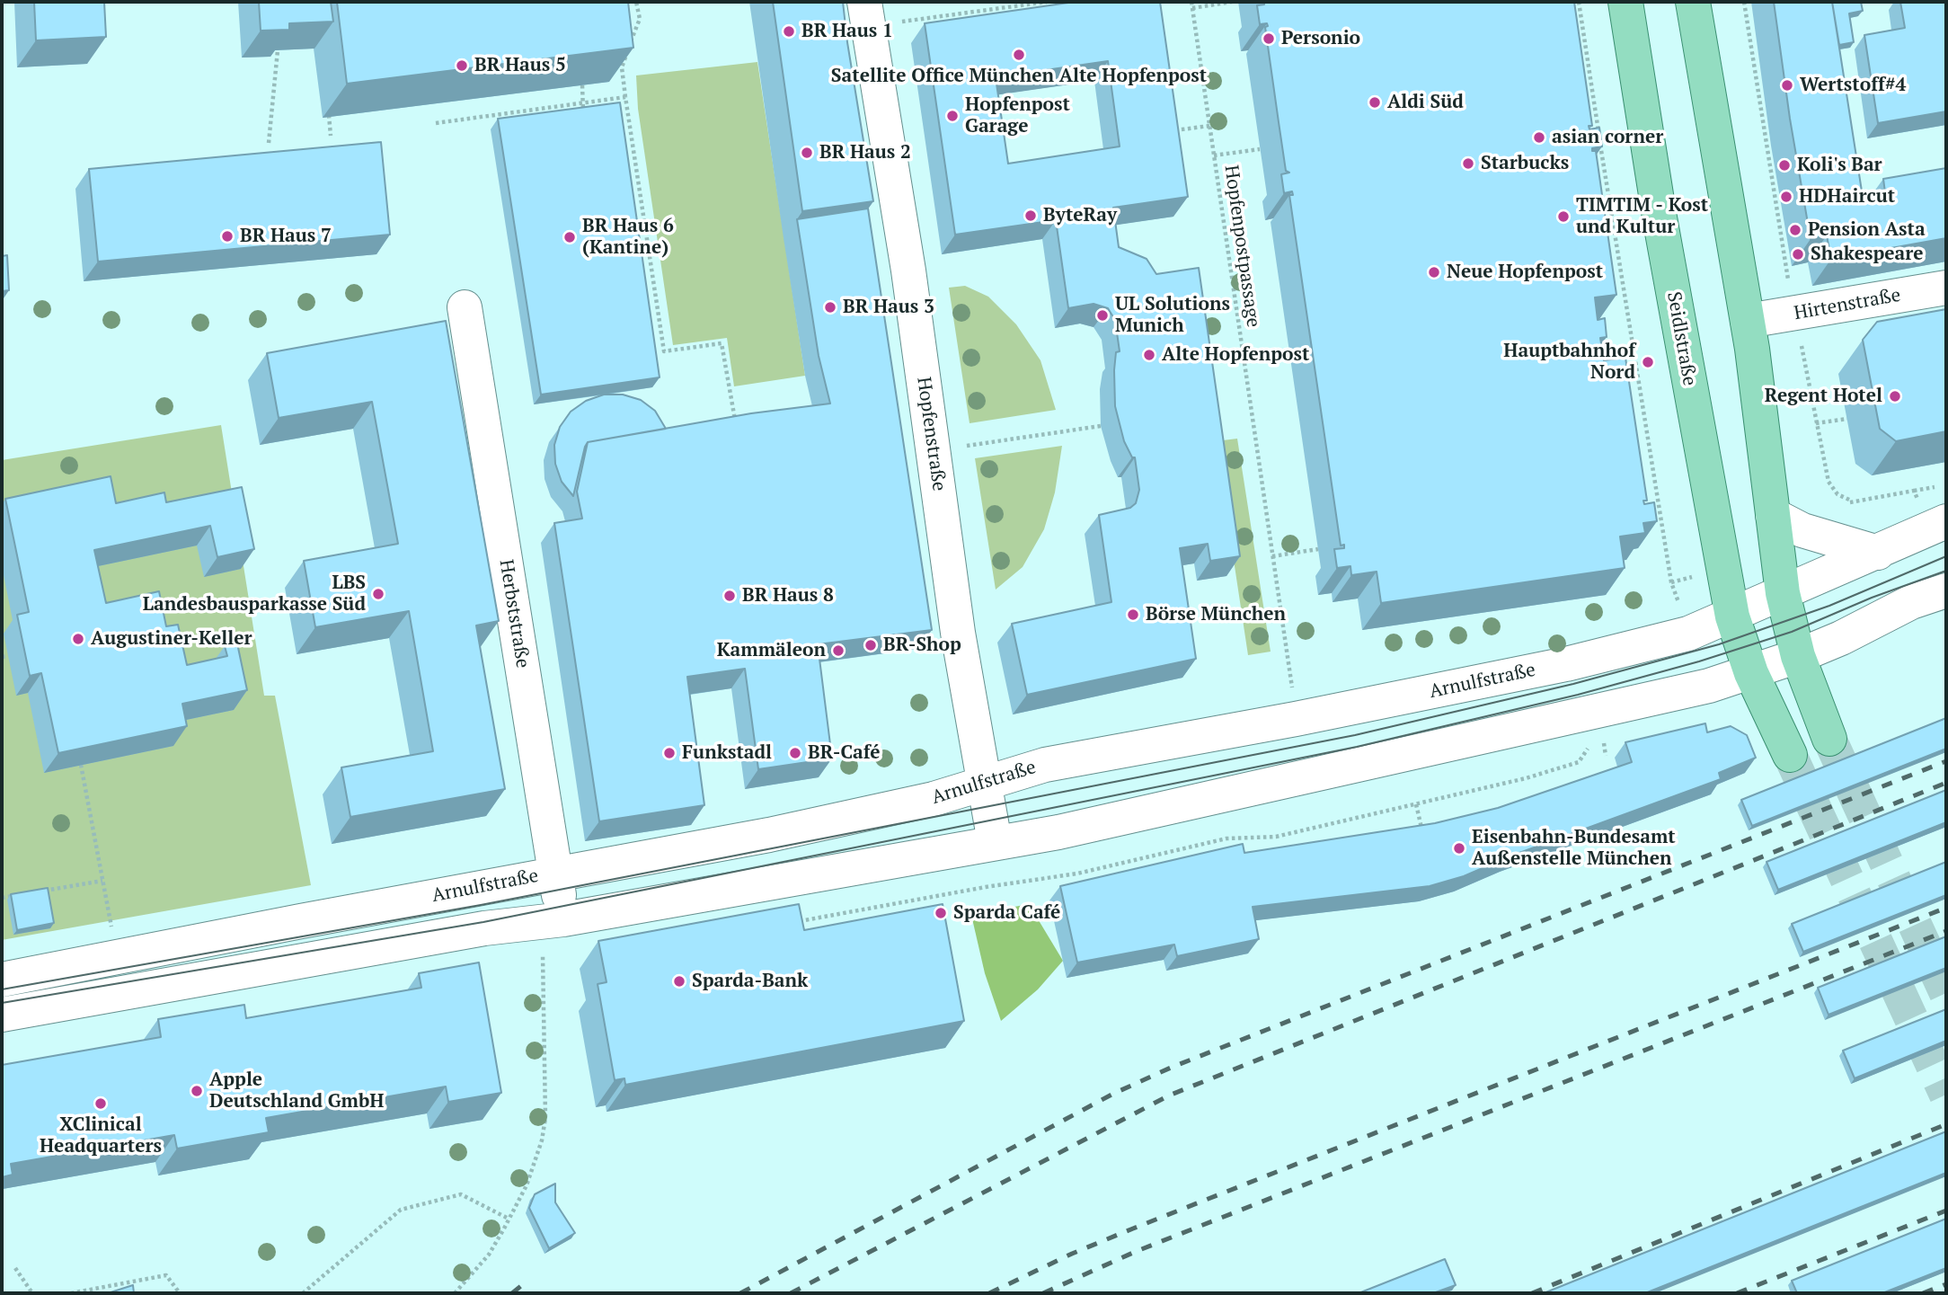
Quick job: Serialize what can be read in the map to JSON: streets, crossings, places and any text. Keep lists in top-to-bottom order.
{
  "streets": {
    "main road": ["Seidlstraße"],
    "street": [
      "Hirtenstraße",
      "Hopfenstraße",
      "Herbststraße",
      "Arnulfstraße"
    ],
    "path": ["Hopfenpostpassage"]
  },
  "crossings": [
    ["Hopfenpostpassage", "Arnulfstraße"],
    ["Seidlstraße", "Arnulfstraße"],
    ["Hopfenstraße", "Arnulfstraße"],
    ["Herbststraße", "Arnulfstraße"]
  ],
  "places": [
    "BR Haus 1",
    "Personio",
    "Satellite Office München Alte Hopfenpost",
    "BR Haus 5",
    "Wertstoff#4",
    "Aldi Süd",
    "Hopfenpost Garage",
    "asian corner",
    "BR Haus 2",
    "Starbucks",
    "Koli's Bar",
    "HDHaircut",
    "ByteRay",
    "TIMTIM - Kost und Kultur",
    "Pension Asta",
    "BR Haus 7",
    "BR Haus 6 (Kantine)",
    "Shakespeare",
    "Neue Hopfenpost",
    "BR Haus 3",
    "UL Solutions Munich",
    "Alte Hopfenpost",
    "Hauptbahnhof Nord",
    "Regent Hotel",
    "LBS Landesbausparkasse Süd",
    "BR Haus 8",
    "Börse München",
    "Augustiner-Keller",
    "BR-Shop",
    "Kammäleon",
    "Funkstadl",
    "BR-Café",
    "Eisenbahn-Bundesamt Außenstelle München",
    "Sparda Café",
    "Sparda-Bank",
    "Apple Deutschland GmbH",
    "XClinical Headquarters"
  ]
}
